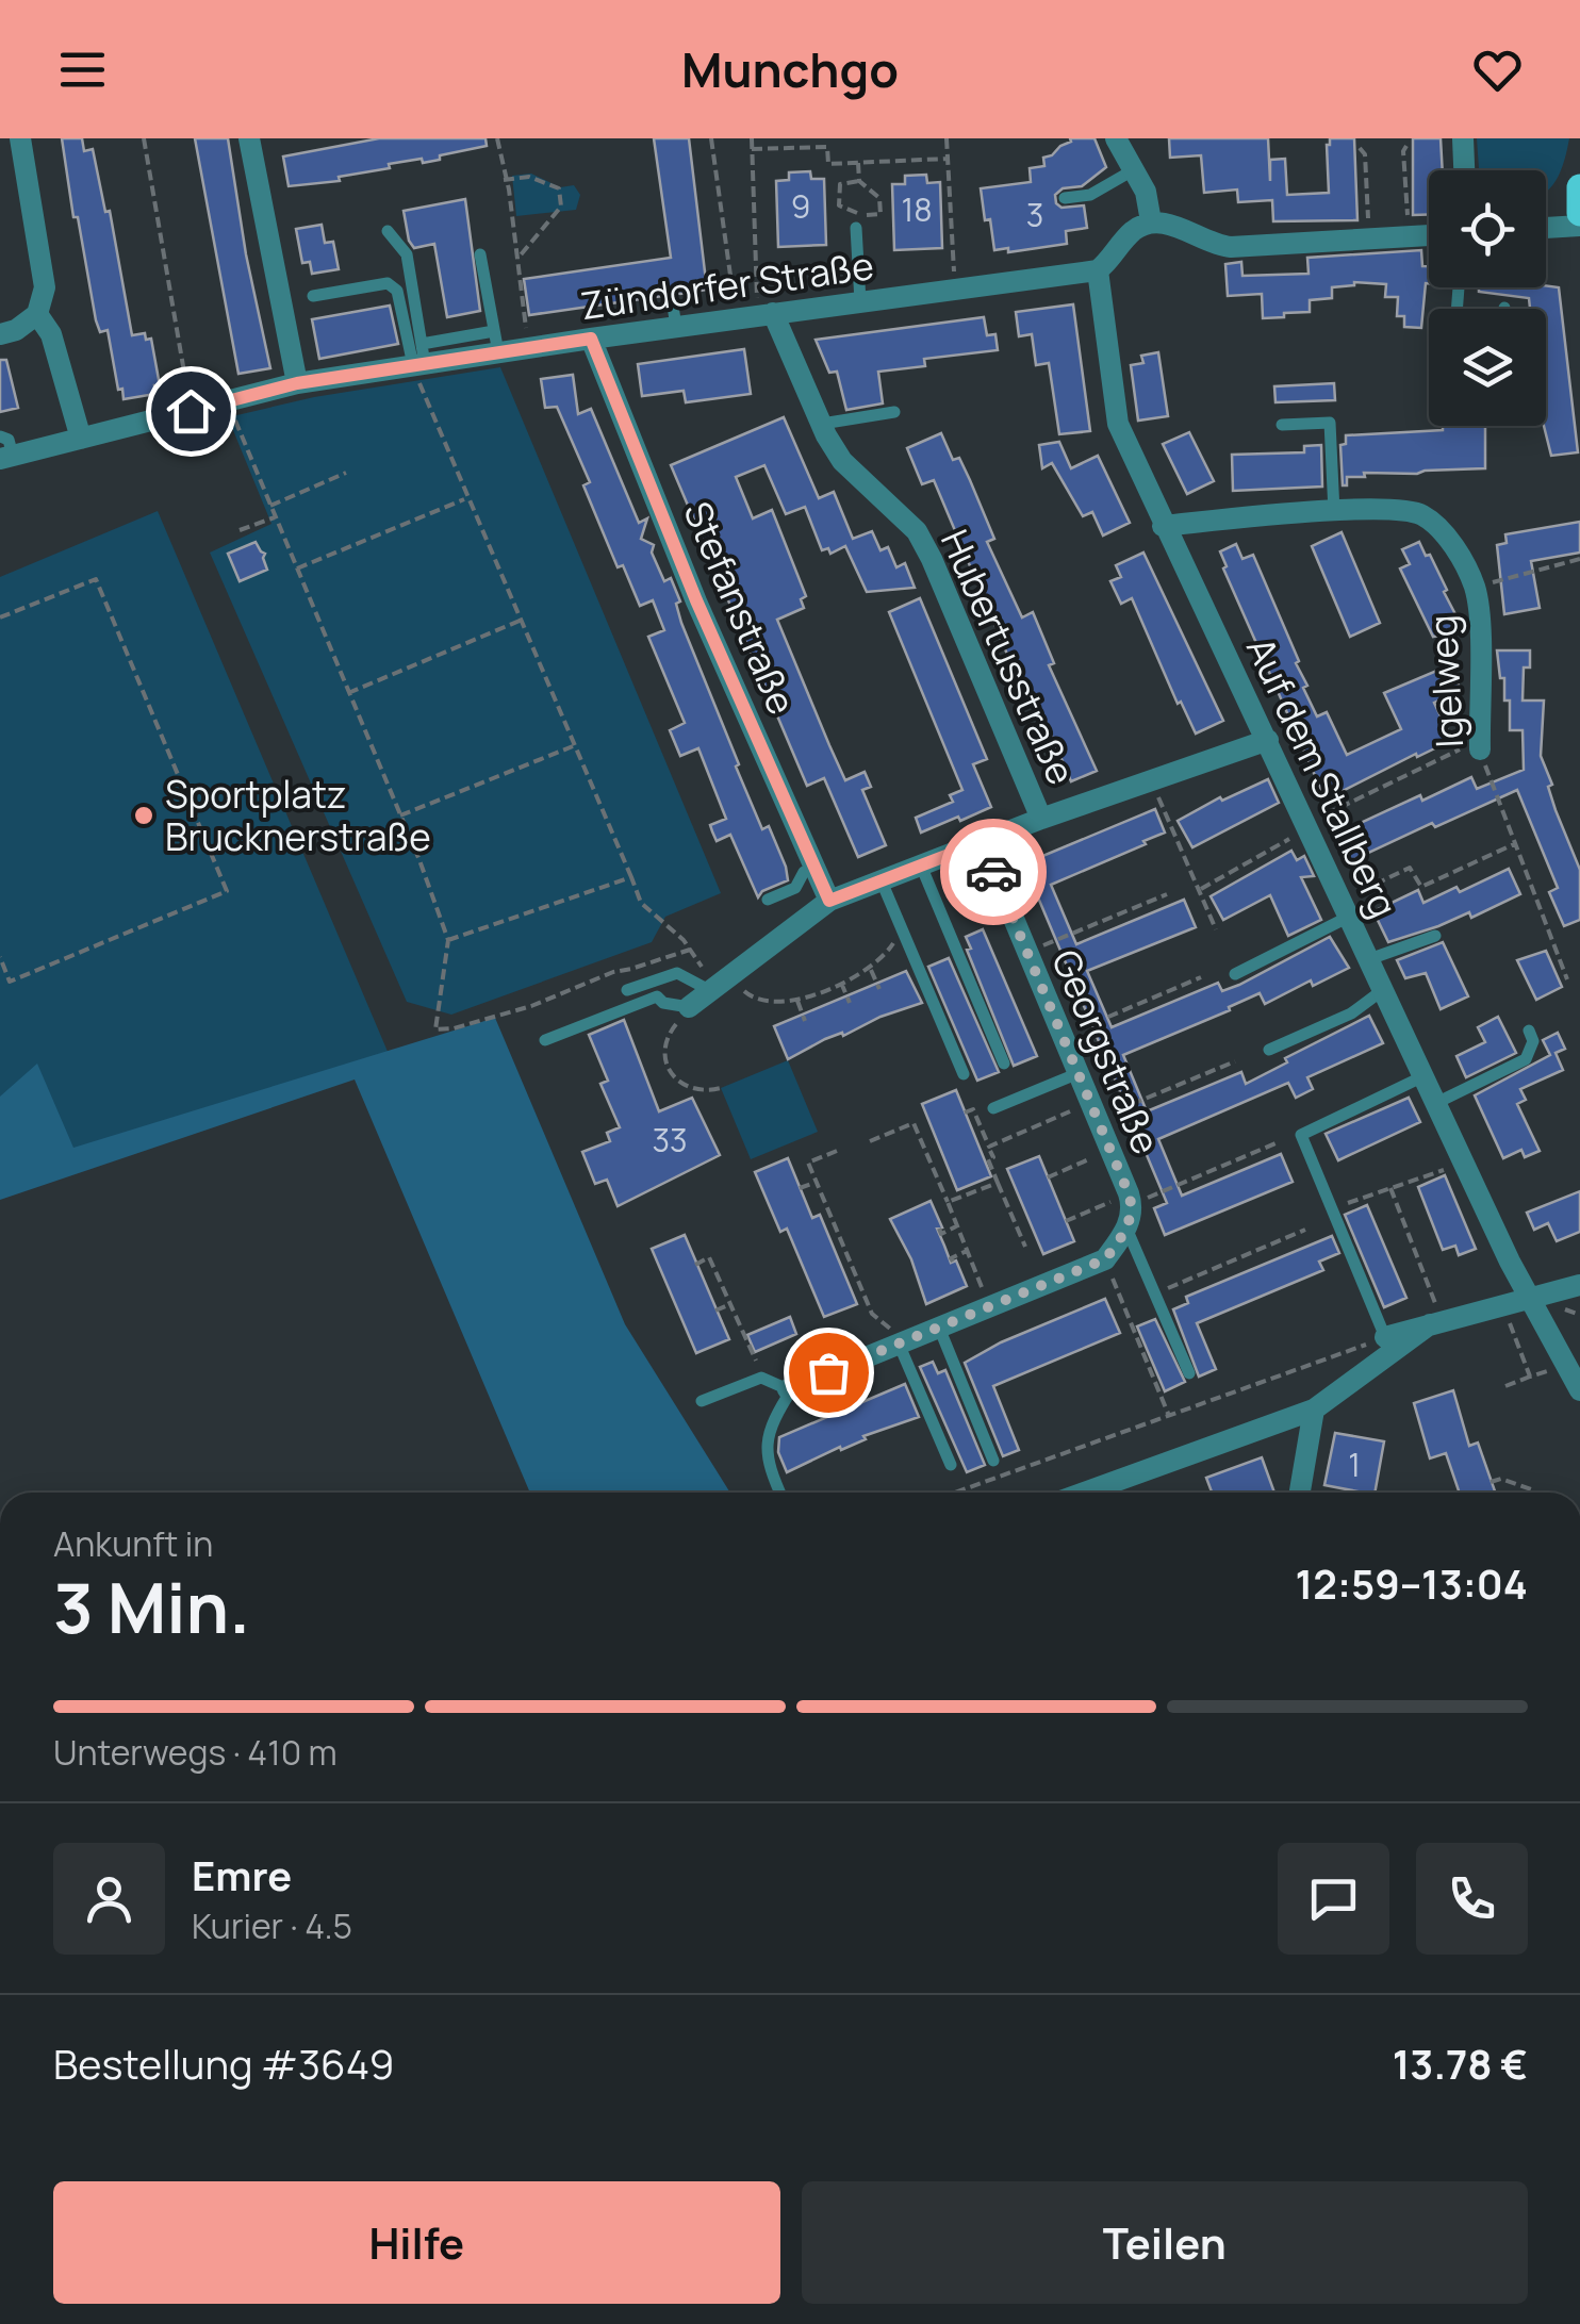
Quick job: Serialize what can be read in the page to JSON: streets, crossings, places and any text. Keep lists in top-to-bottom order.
{
  "streets": {
    "street": [
      "Zündorfer Straße",
      "Stefanstraße",
      "Hubertusstraße",
      "Igelweg",
      "Auf dem Stallberg",
      "Georgstraße"
    ]
  },
  "crossings": [
    ["Zündorfer Straße", "Stefanstraße"],
    ["Zündorfer Straße", "Hubertusstraße"],
    ["Zündorfer Straße", "Auf dem Stallberg"],
    ["Igelweg", "Auf dem Stallberg"]
  ],
  "places": ["Sportplatz Brucknerstraße"],
  "house_numbers": [
    "9",
    "18",
    "3",
    "33",
    "1"
  ],
  "page": {
    "header": "Munchgo",
    "heading": ["3 Min.", "Ankunft in", "12:59–13:04"],
    "panel": [
      "Emre",
      "Kurier · 4.5",
      "Bestellung #3649",
      "13.78 €"
    ],
    "bar": "Unterwegs · 410 m",
    "buttons": ["Hilfe", "Teilen"]
  }
}
